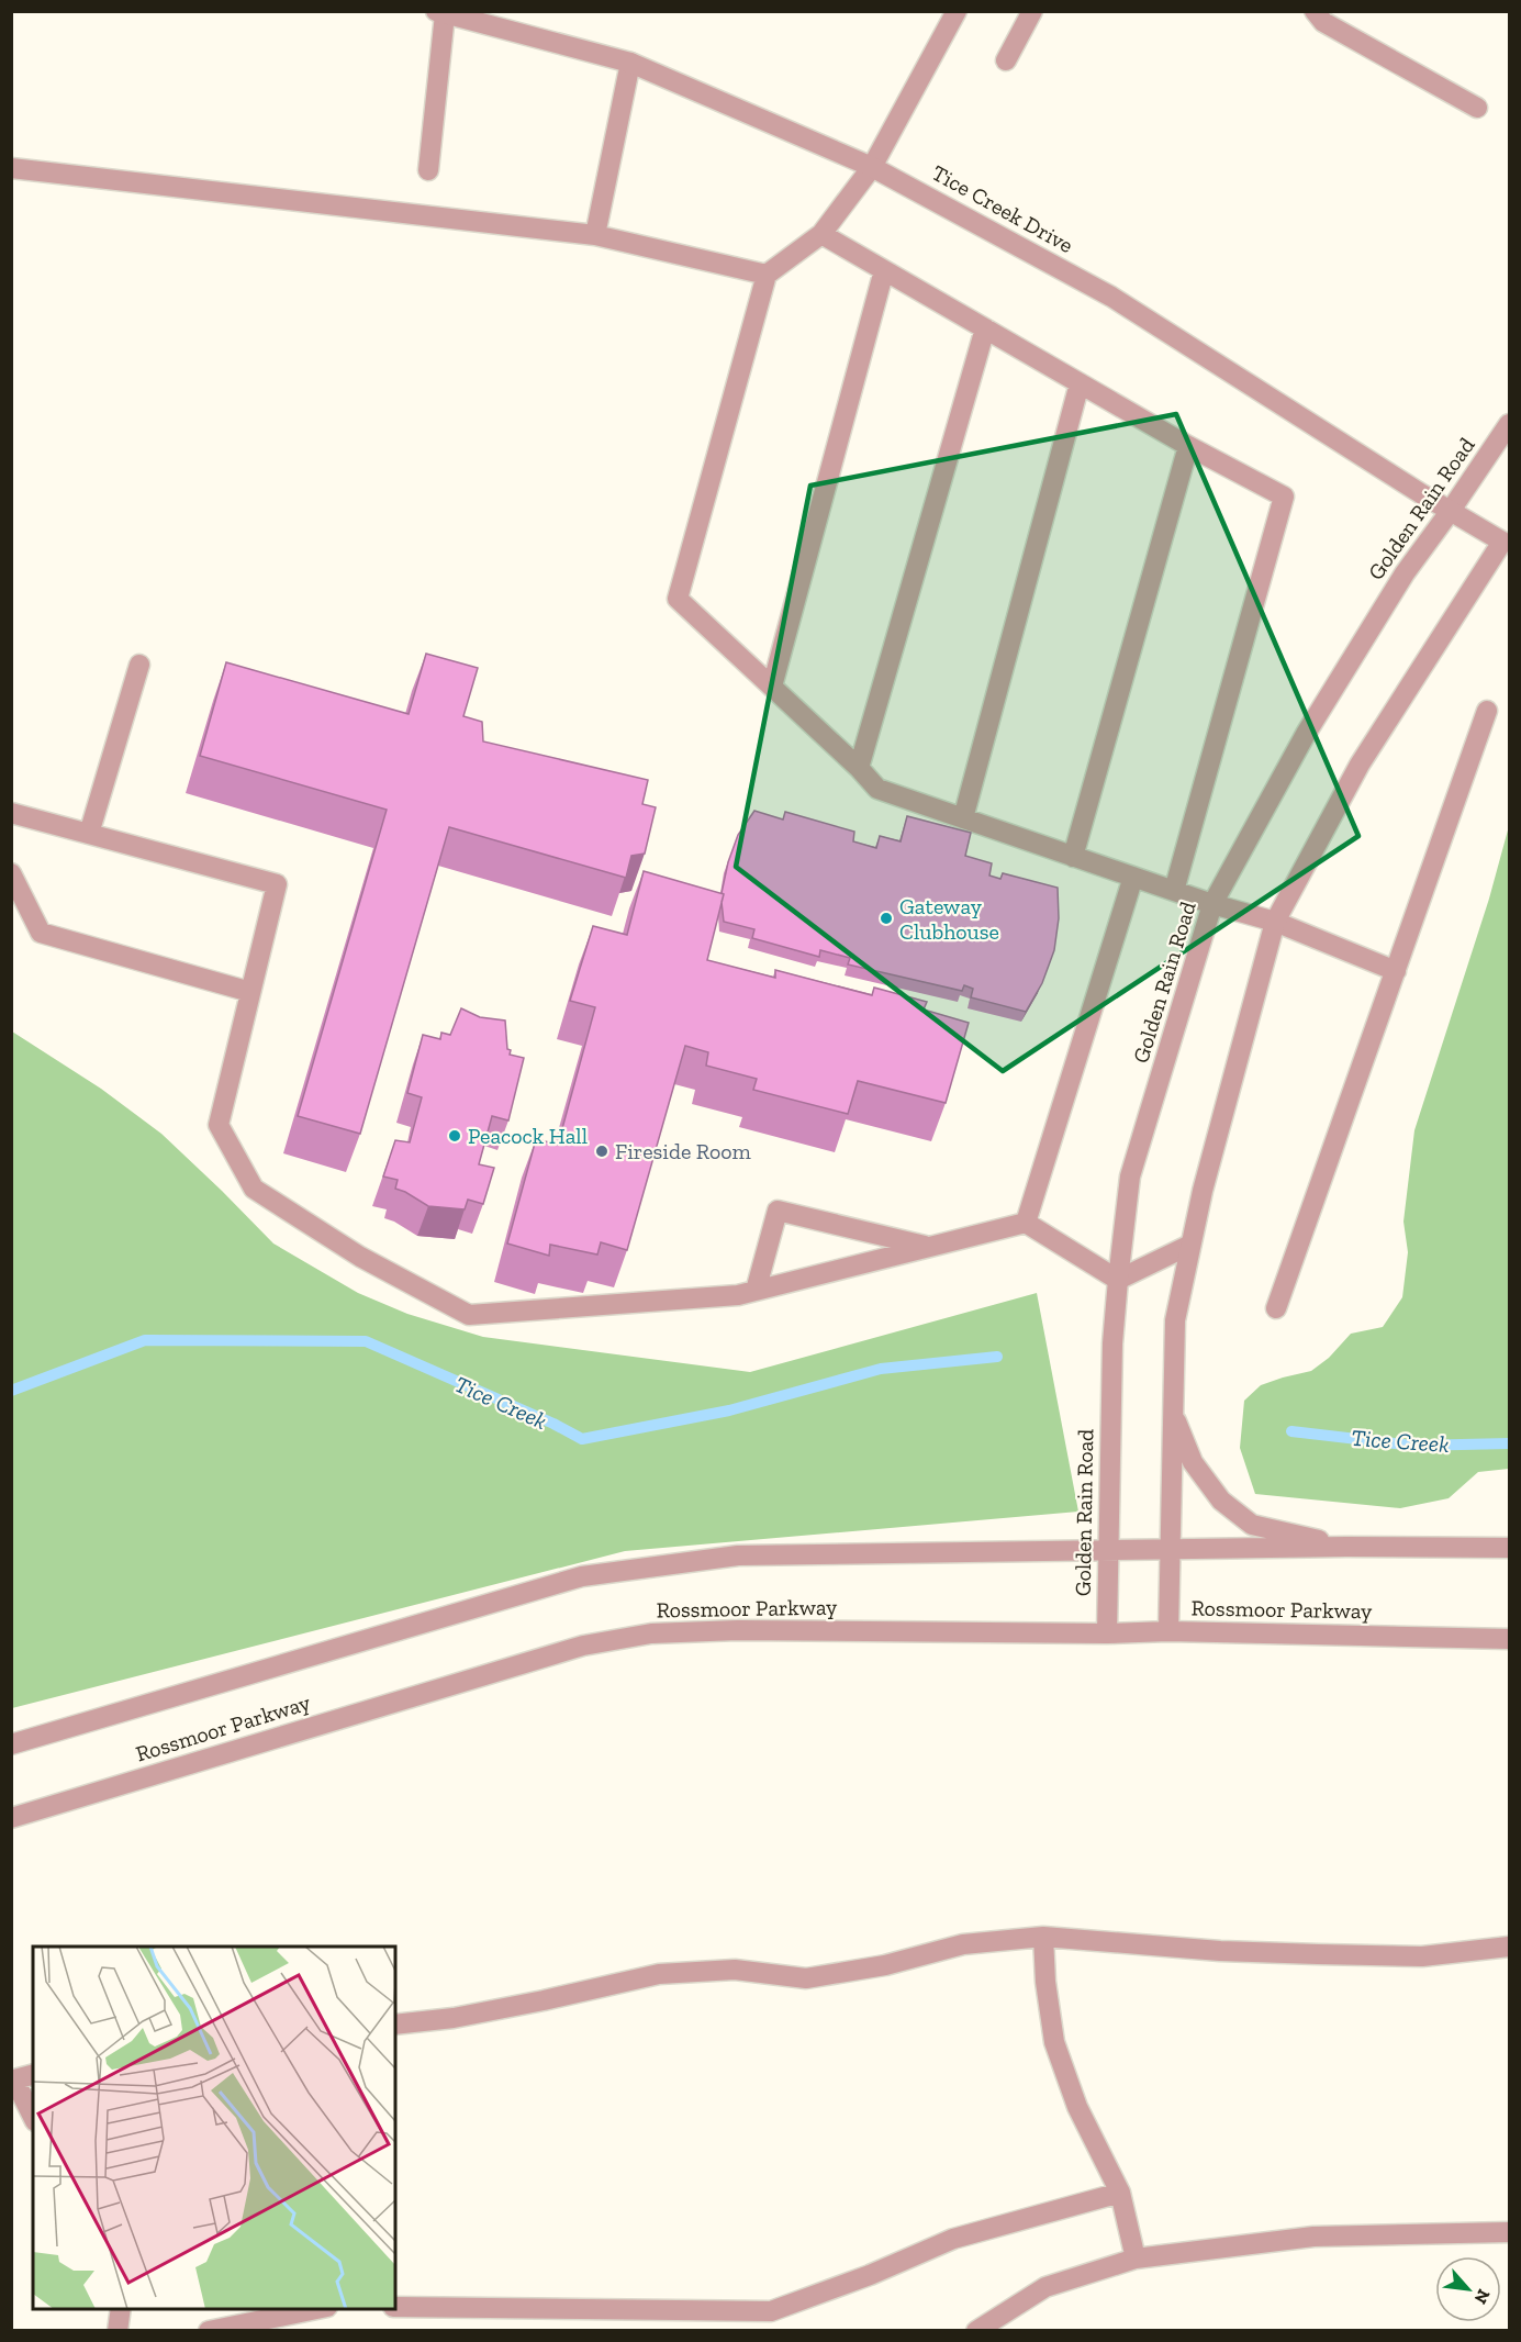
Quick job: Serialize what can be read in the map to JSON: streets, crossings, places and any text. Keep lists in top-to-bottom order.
{
  "streets": {
    "street": ["Tice Creek Drive", "Golden Rain Road", "Rossmoor Parkway"]
  },
  "crossings": [
    ["Tice Creek Drive", "Golden Rain Road"],
    ["Golden Rain Road", "Rossmoor Parkway"]
  ],
  "water": ["Tice Creek"],
  "places": ["Gateway Clubhouse", "Peacock Hall", "Fireside Room"],
  "north": "bottom right"
}
